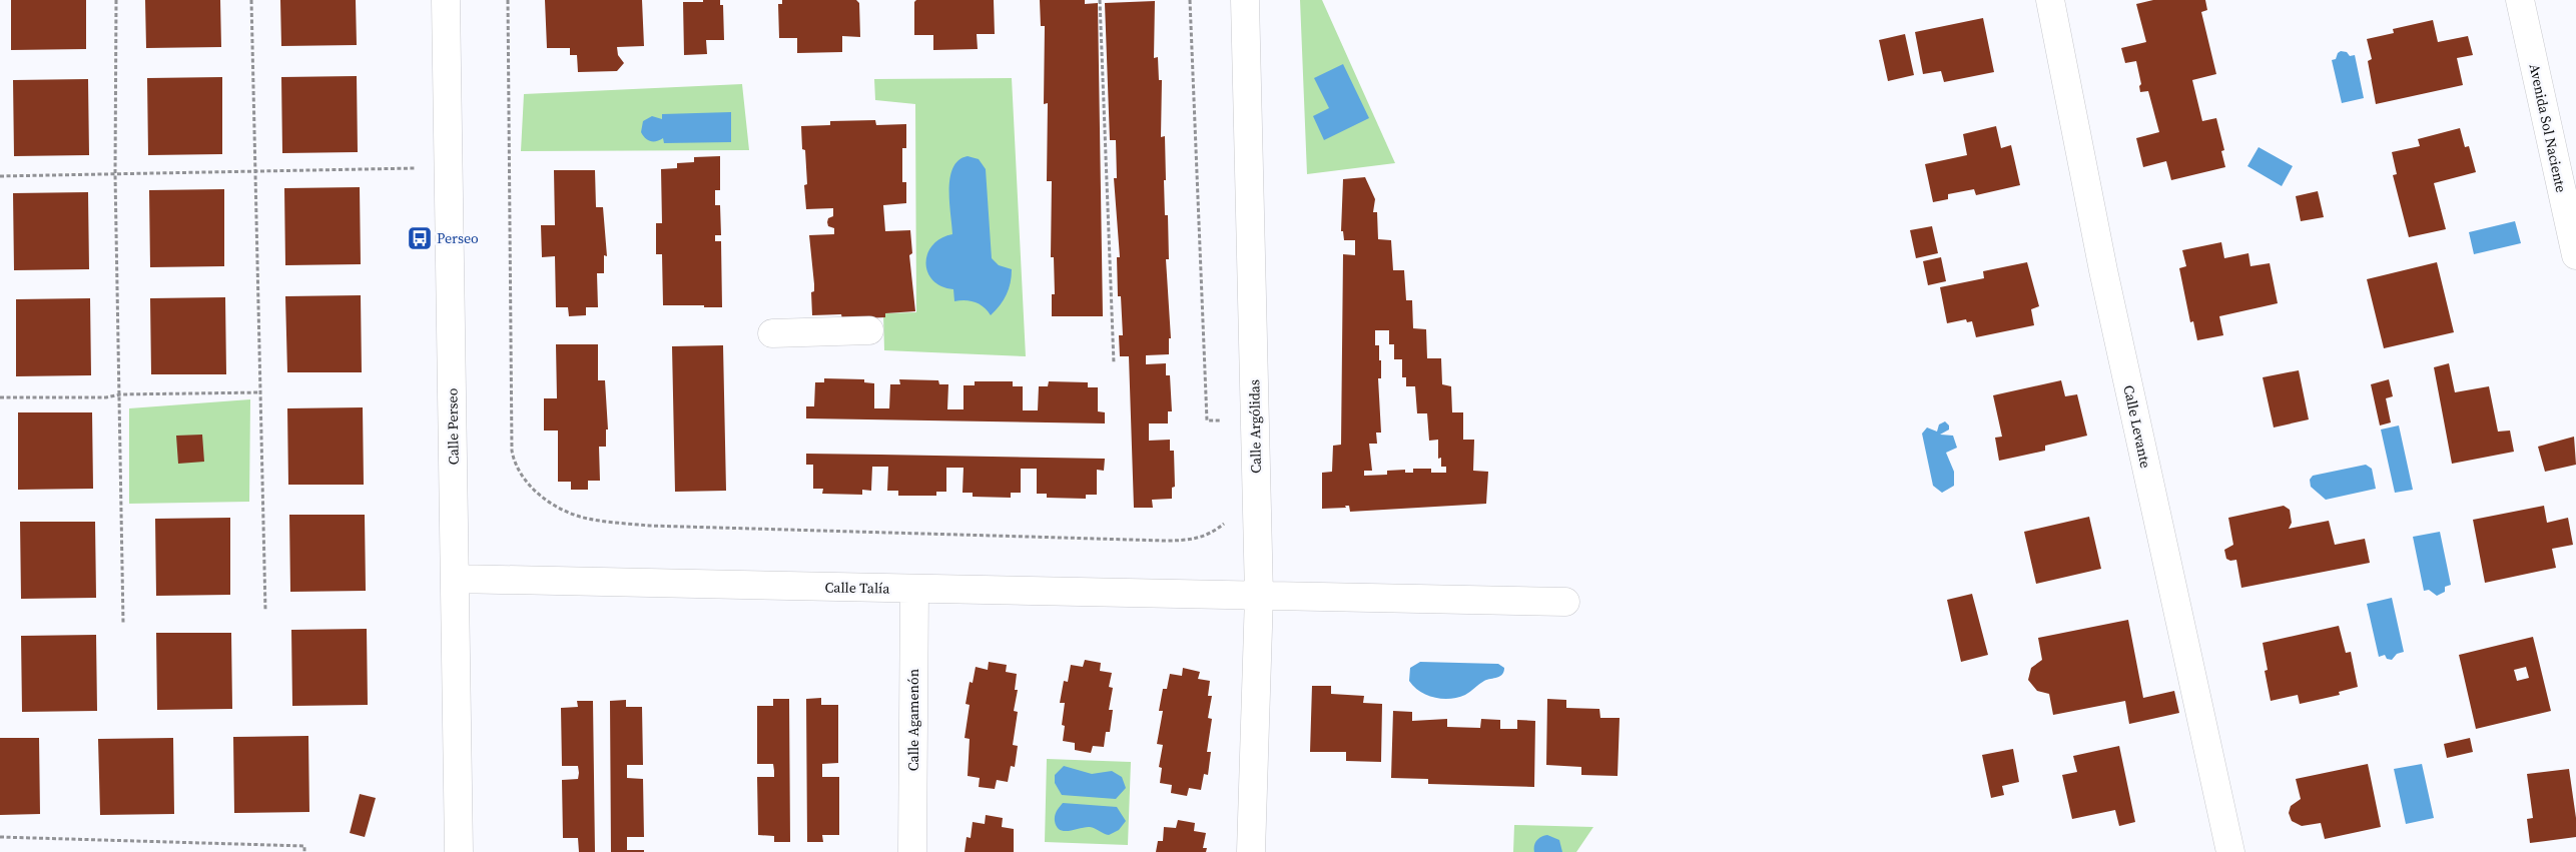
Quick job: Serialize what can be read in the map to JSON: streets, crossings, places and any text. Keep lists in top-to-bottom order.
{
  "streets": {
    "street": [
      "Avenida Sol Naciente",
      "Calle Perseo",
      "Calle Argólidas",
      "Calle Levante",
      "Calle Talía",
      "Calle Agamenón"
    ]
  },
  "crossings": [
    ["Calle Perseo", "Calle Talía"],
    ["Calle Argólidas", "Calle Talía"],
    ["Calle Talía", "Calle Agamenón"]
  ],
  "places": {
    "bus stop": ["Perseo"]
  }
}
